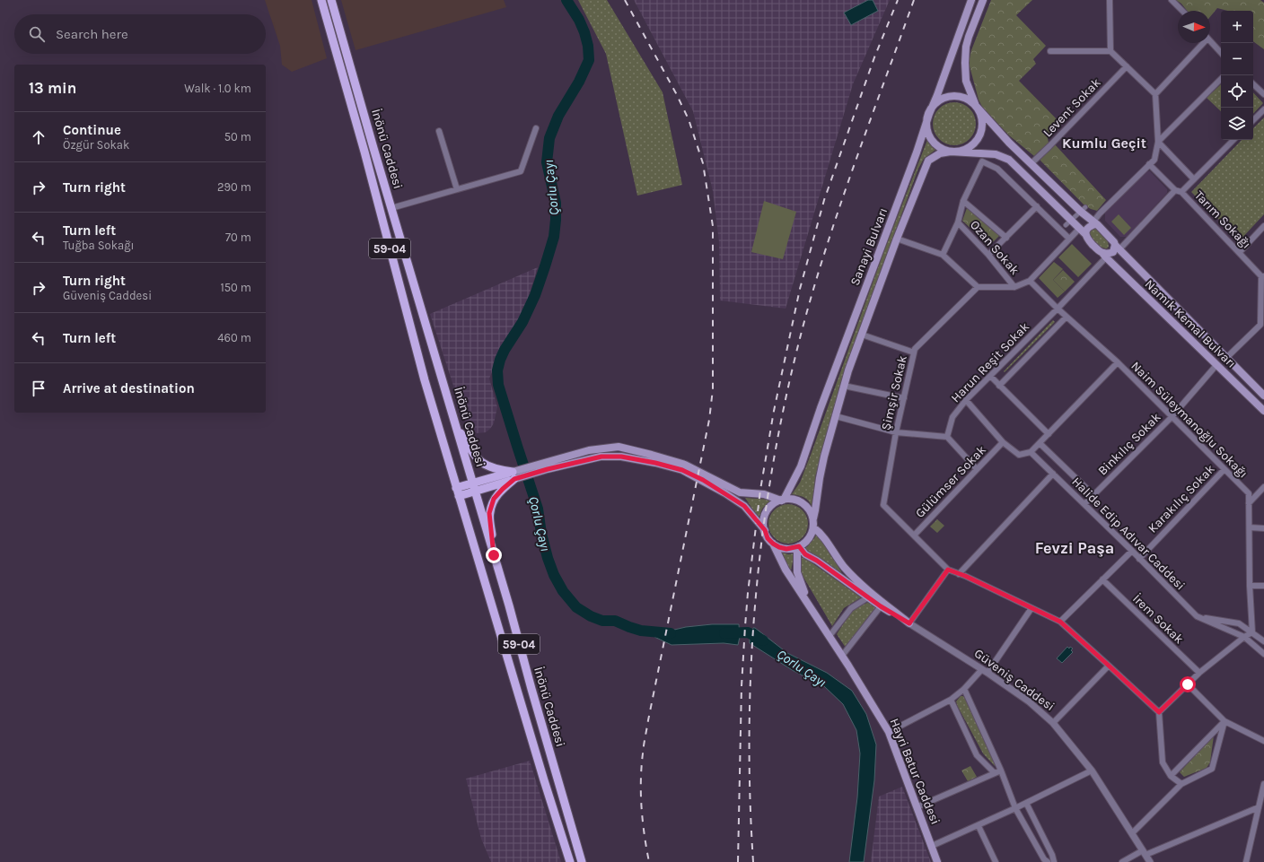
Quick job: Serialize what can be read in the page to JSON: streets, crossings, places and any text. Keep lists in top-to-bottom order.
{
  "streets": {
    "main road": [
      "İnönü Caddesi",
      "Sanayi Bulvarı",
      "59-04",
      "Namık Kemal Bulvarı",
      "Güveniş Caddesi",
      "Hayri Batur Caddesi"
    ],
    "street": [
      "Levent Sokak",
      "Tarım Sokağı",
      "Ozan Sokak",
      "Harun Reşit Sokak",
      "Şimşir Sokak",
      "Naim Süleymanoğlu Sokağı",
      "Binkılıç Sokak",
      "Gülümser Sokak",
      "Karakılıç Sokak",
      "Halide Edip Adıvar Caddesi",
      "İrem Sokak"
    ]
  },
  "crossings": [
    ["Levent Sokak", "Namık Kemal Bulvarı"],
    ["Sanayi Bulvarı", "Namık Kemal Bulvarı"],
    ["Sanayi Bulvarı", "Güveniş Caddesi"],
    ["Sanayi Bulvarı", "Hayri Batur Caddesi"],
    ["Namık Kemal Bulvarı", "Harun Reşit Sokak"],
    ["Namık Kemal Bulvarı", "Binkılıç Sokak"],
    ["Harun Reşit Sokak", "Naim Süleymanoğlu Sokağı"],
    ["Şimşir Sokak", "Gülümser Sokak"],
    ["Naim Süleymanoğlu Sokağı", "Binkılıç Sokak"],
    ["Naim Süleymanoğlu Sokağı", "Karakılıç Sokak"],
    ["Binkılıç Sokak", "Halide Edip Adıvar Caddesi"],
    ["Karakılıç Sokak", "Halide Edip Adıvar Caddesi"],
    ["Güveniş Caddesi", "Hayri Batur Caddesi"]
  ],
  "districts": ["Kumlu Geçit", "Fevzi Paşa"],
  "water": ["Çorlu Çayı"],
  "north": "right",
  "page": {
    "map_buttons": ["+", "−"],
    "search": "Search here",
    "heading": ["13 min", "Walk · 1.0 km"],
    "list": [
      ["Continue", "Özgür Sokak", "50 m"],
      ["Turn right", "290 m"],
      ["Turn left", "Tuğba Sokağı", "70 m"],
      ["Turn right", "Güveniş Caddesi", "150 m"],
      ["Turn left", "460 m"],
      "Arrive at destination"
    ]
  }
}
